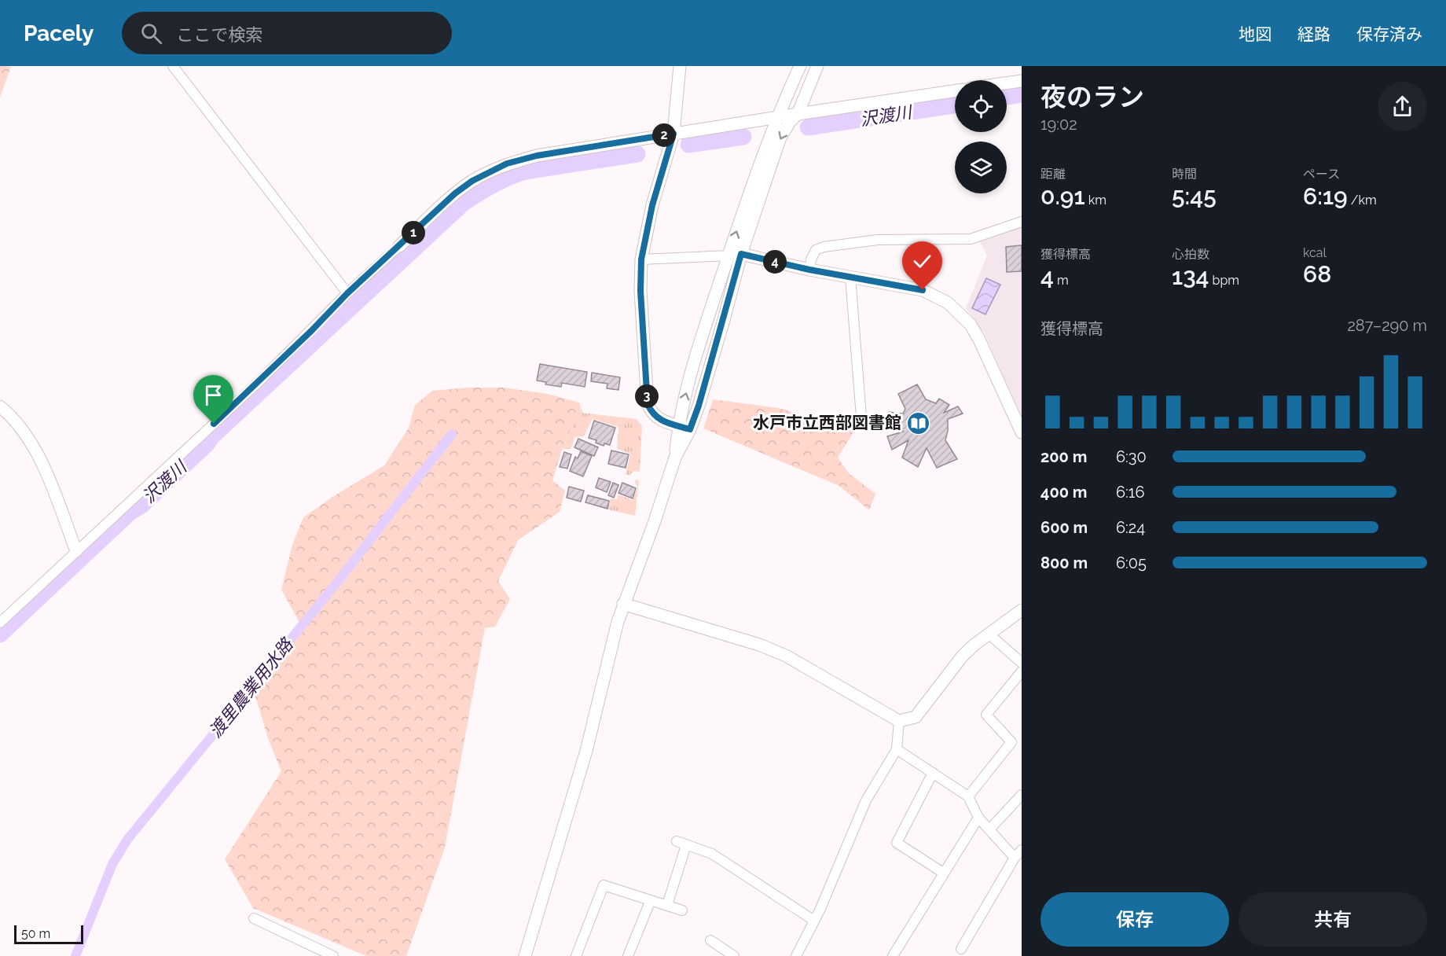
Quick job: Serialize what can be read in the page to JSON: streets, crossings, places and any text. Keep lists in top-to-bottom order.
{
  "water": ["沢渡川", "渡里農業用水路"],
  "places": {
    "library": ["水戸市立西部図書館"]
  },
  "scale_bar": "50 m",
  "page": {
    "header": "Pacely",
    "search": "ここで検索",
    "nav": ["地図", "経路", "保存済み"],
    "heading": ["夜のラン", "19:02"],
    "pins": [
      "2",
      "1",
      "4",
      "3"
    ],
    "stats": [
      ["距離", "0.91 km"],
      ["時間", "5:45"],
      ["ペース", "6:19 /km"],
      ["獲得標高", "4 m"],
      ["心拍数", "134 bpm"],
      ["kcal", "68"]
    ],
    "chart": ["獲得標高", "287–290 m"],
    "list": [
      {
        "name": "200 m",
        "note": "6:30"
      },
      {
        "name": "400 m",
        "note": "6:16"
      },
      {
        "name": "600 m",
        "note": "6:24"
      },
      {
        "name": "800 m",
        "note": "6:05"
      }
    ],
    "buttons": ["保存", "共有"],
    "scale": "50 m"
  }
}
